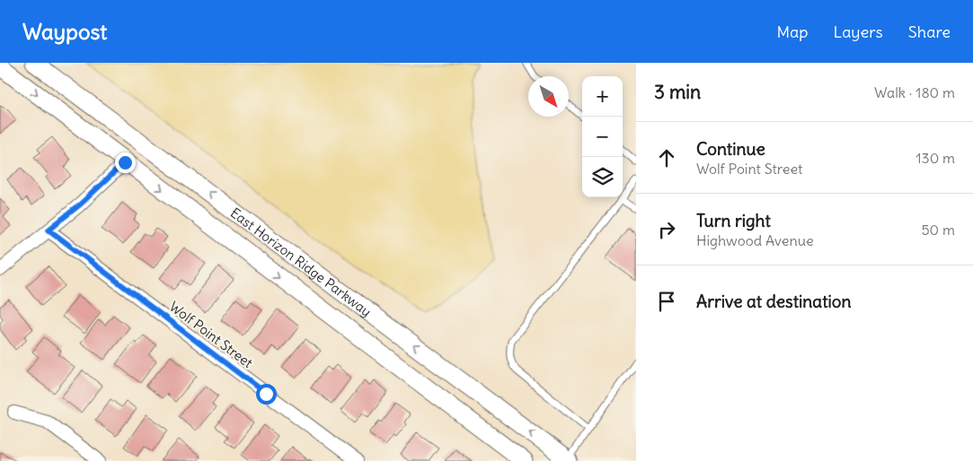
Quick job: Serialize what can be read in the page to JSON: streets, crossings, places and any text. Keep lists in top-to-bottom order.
{
  "streets": {
    "main road": ["East Horizon Ridge Parkway"],
    "street": ["Wolf Point Street"]
  },
  "north": "bottom right",
  "page": {
    "header": "Waypost",
    "nav": ["Map", "Layers", "Share"],
    "heading": ["3 min", "Walk · 180 m"],
    "map_buttons": ["+", "−"],
    "list": [
      ["Continue", "Wolf Point Street", "130 m"],
      ["Turn right", "Highwood Avenue", "50 m"],
      "Arrive at destination"
    ]
  }
}
